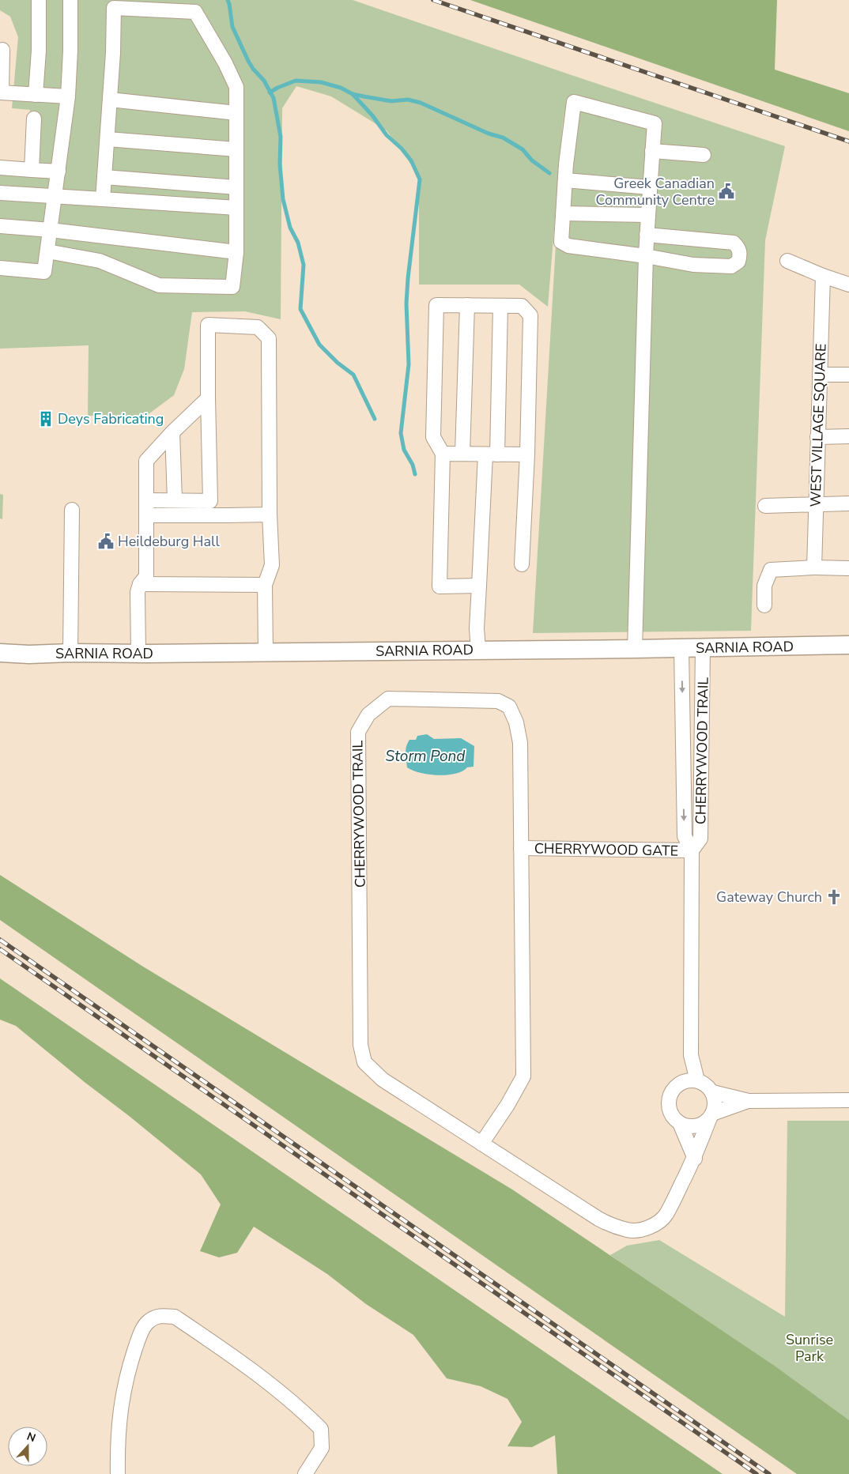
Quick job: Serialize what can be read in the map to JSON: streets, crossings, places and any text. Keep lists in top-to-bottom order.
{
  "streets": {
    "main road": ["SARNIA ROAD"],
    "street": ["WEST VILLAGE SQUARE", "CHERRYWOOD TRAIL", "CHERRYWOOD GATE"]
  },
  "crossings": [
    ["SARNIA ROAD", "CHERRYWOOD TRAIL"],
    ["CHERRYWOOD TRAIL", "CHERRYWOOD GATE"]
  ],
  "water": ["Storm Pond"],
  "parks": ["Sunrise Park"],
  "places": {
    "public building": ["Greek Canadian Community Centre", "Heildeburg Hall"],
    "building": ["Deys Fabricating"],
    "church": ["Gateway Church"]
  },
  "north": "top"
}
